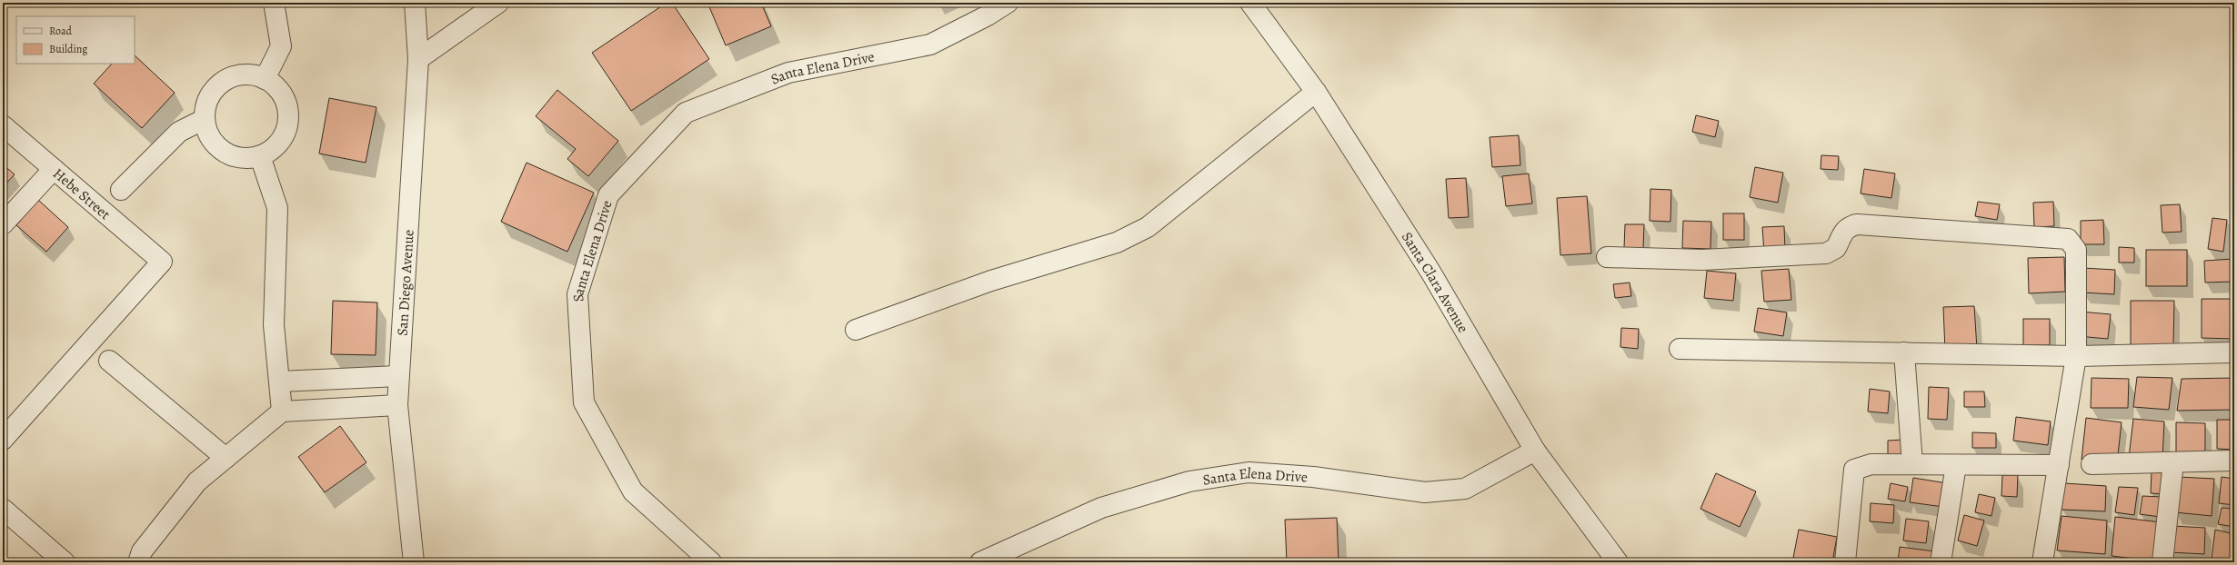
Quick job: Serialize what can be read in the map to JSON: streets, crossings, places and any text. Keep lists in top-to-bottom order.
{
  "streets": {
    "street": [
      "Santa Elena Drive",
      "Hebe Street",
      "Santa Clara Avenue",
      "San Diego Avenue"
    ]
  },
  "crossings": [
    ["Santa Elena Drive", "Santa Clara Avenue"]
  ],
  "legend": ["Road", "Building"]
}
